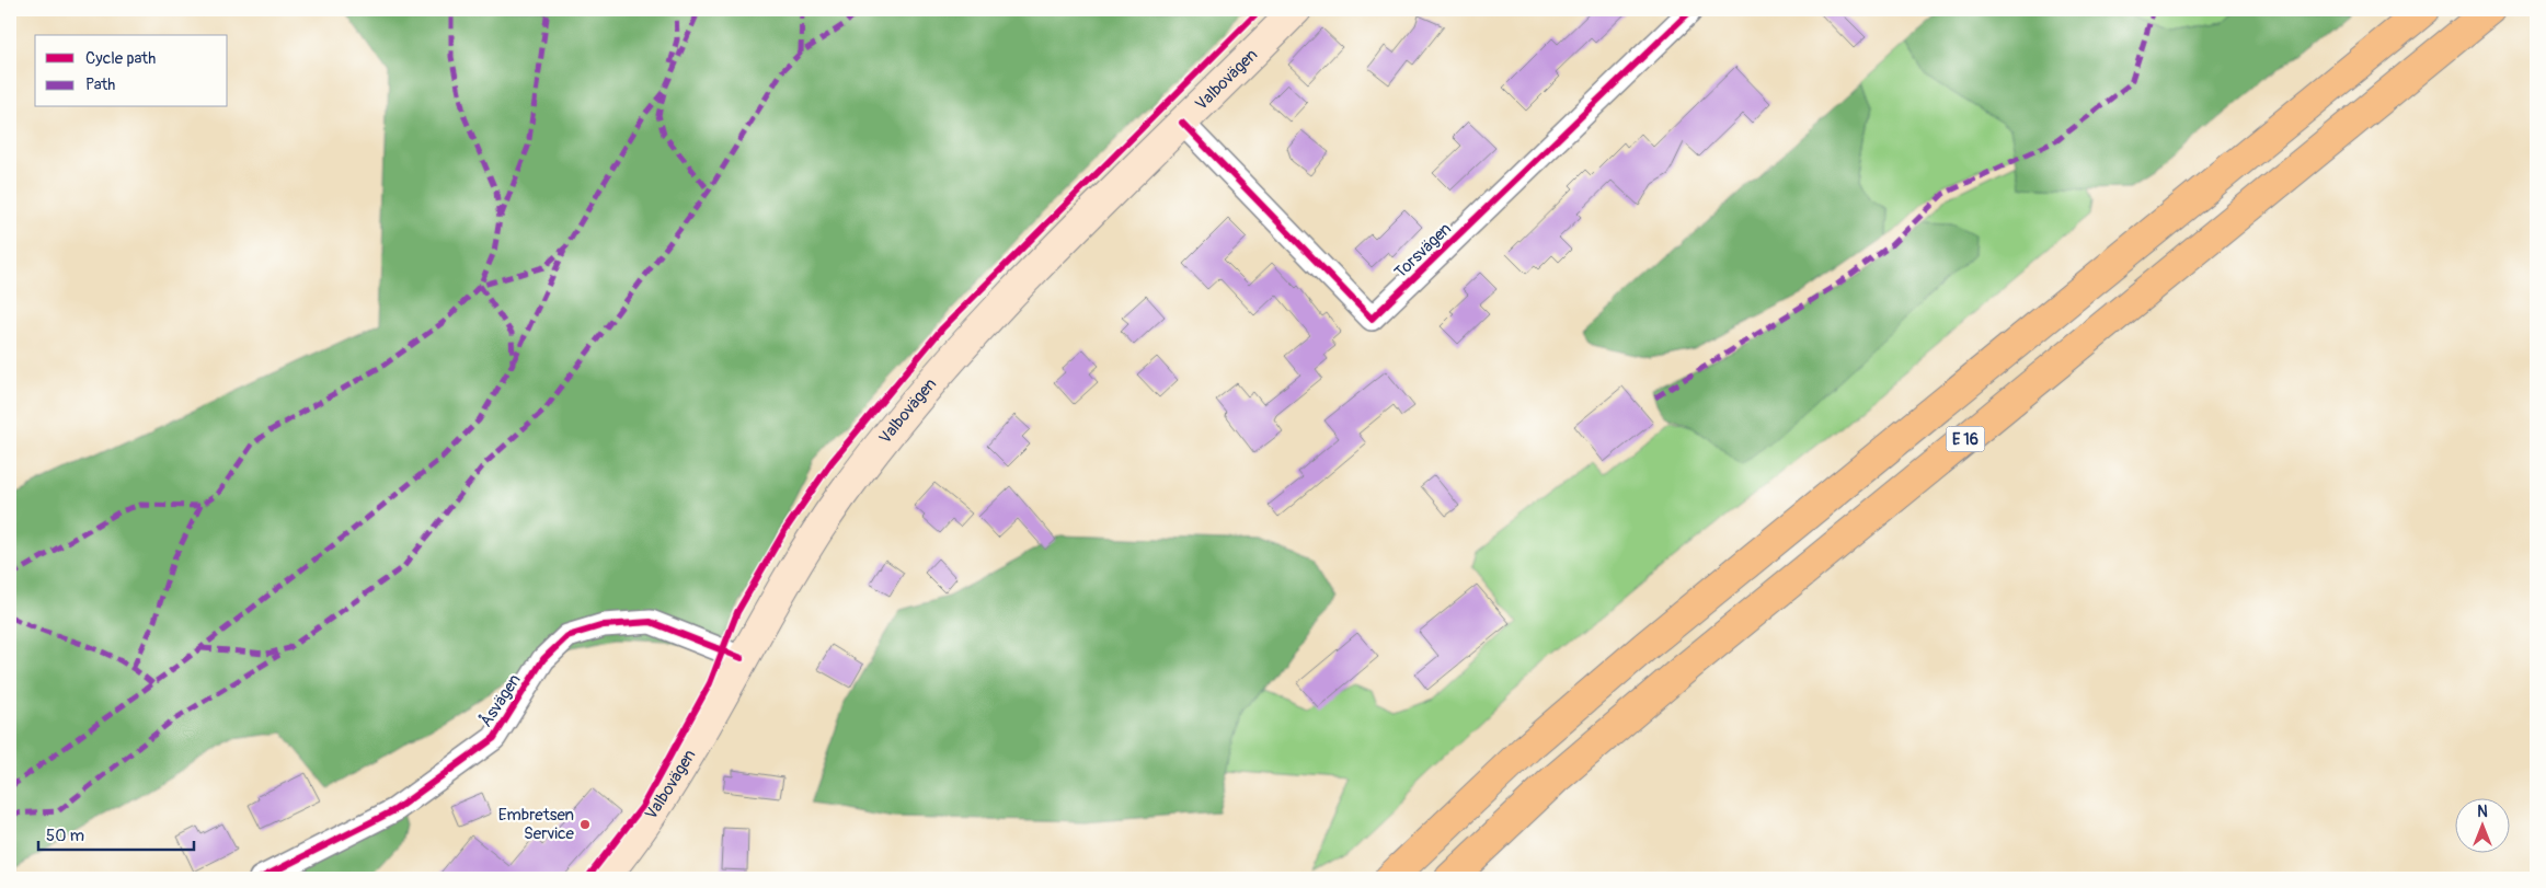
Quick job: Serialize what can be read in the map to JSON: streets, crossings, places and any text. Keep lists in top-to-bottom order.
{
  "streets": {
    "highway": ["E 16"],
    "main road": ["Valbovägen"],
    "street": ["Torsvägen", "Åsvägen"]
  },
  "crossings": [
    ["Valbovägen", "Torsvägen"],
    ["Valbovägen", "Åsvägen"]
  ],
  "places": ["Embretsen Service"],
  "legend": ["Cycle path", "Path"],
  "scale_bar": "50 m",
  "north": "top"
}
